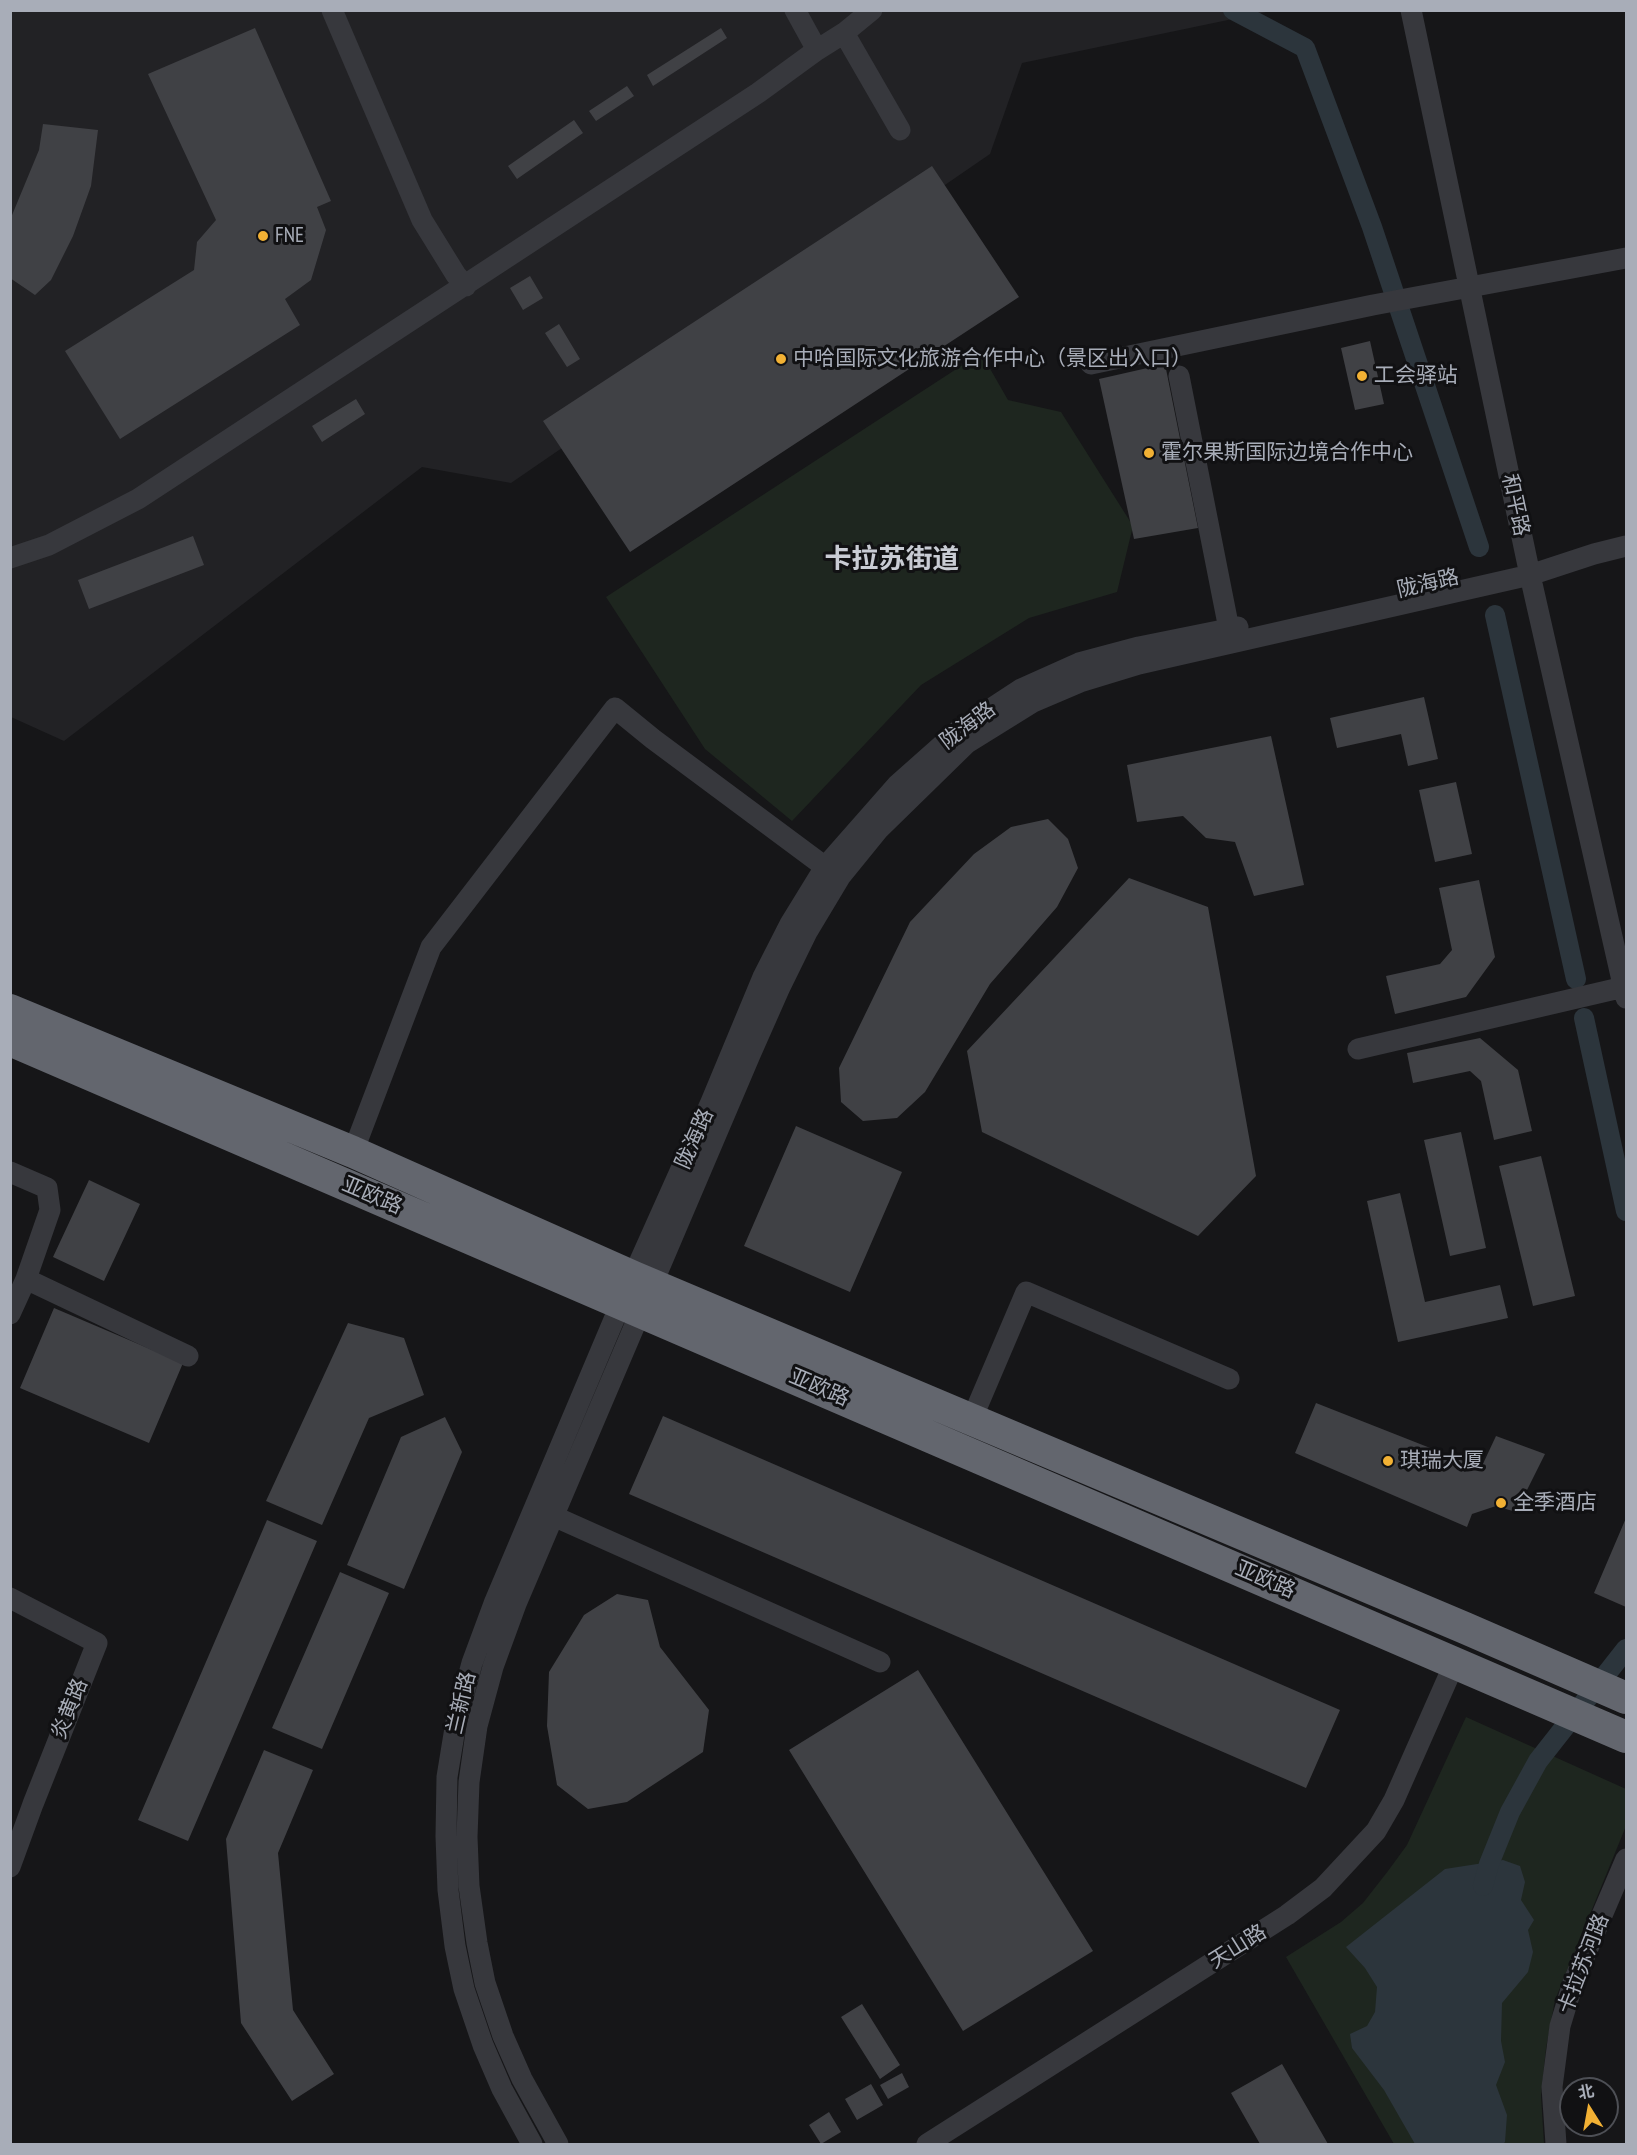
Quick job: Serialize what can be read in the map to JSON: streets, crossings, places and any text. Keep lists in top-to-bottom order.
{
  "streets": {
    "highway": ["亚欧路"],
    "street": [
      "和平路",
      "陇海路",
      "兰新路",
      "炎黄路",
      "天山路",
      "卡拉苏河路"
    ]
  },
  "crossings": [
    ["和平路", "陇海路"],
    ["陇海路", "亚欧路"],
    ["陇海路", "兰新路"],
    ["亚欧路", "兰新路"],
    ["亚欧路", "天山路"]
  ],
  "districts": ["卡拉苏街道"],
  "places": [
    "FNE",
    "中哈国际文化旅游合作中心（景区出入口）",
    "工会驿站",
    "霍尔果斯国际边境合作中心",
    "琪瑞大厦",
    "全季酒店"
  ],
  "north": "top"
}
